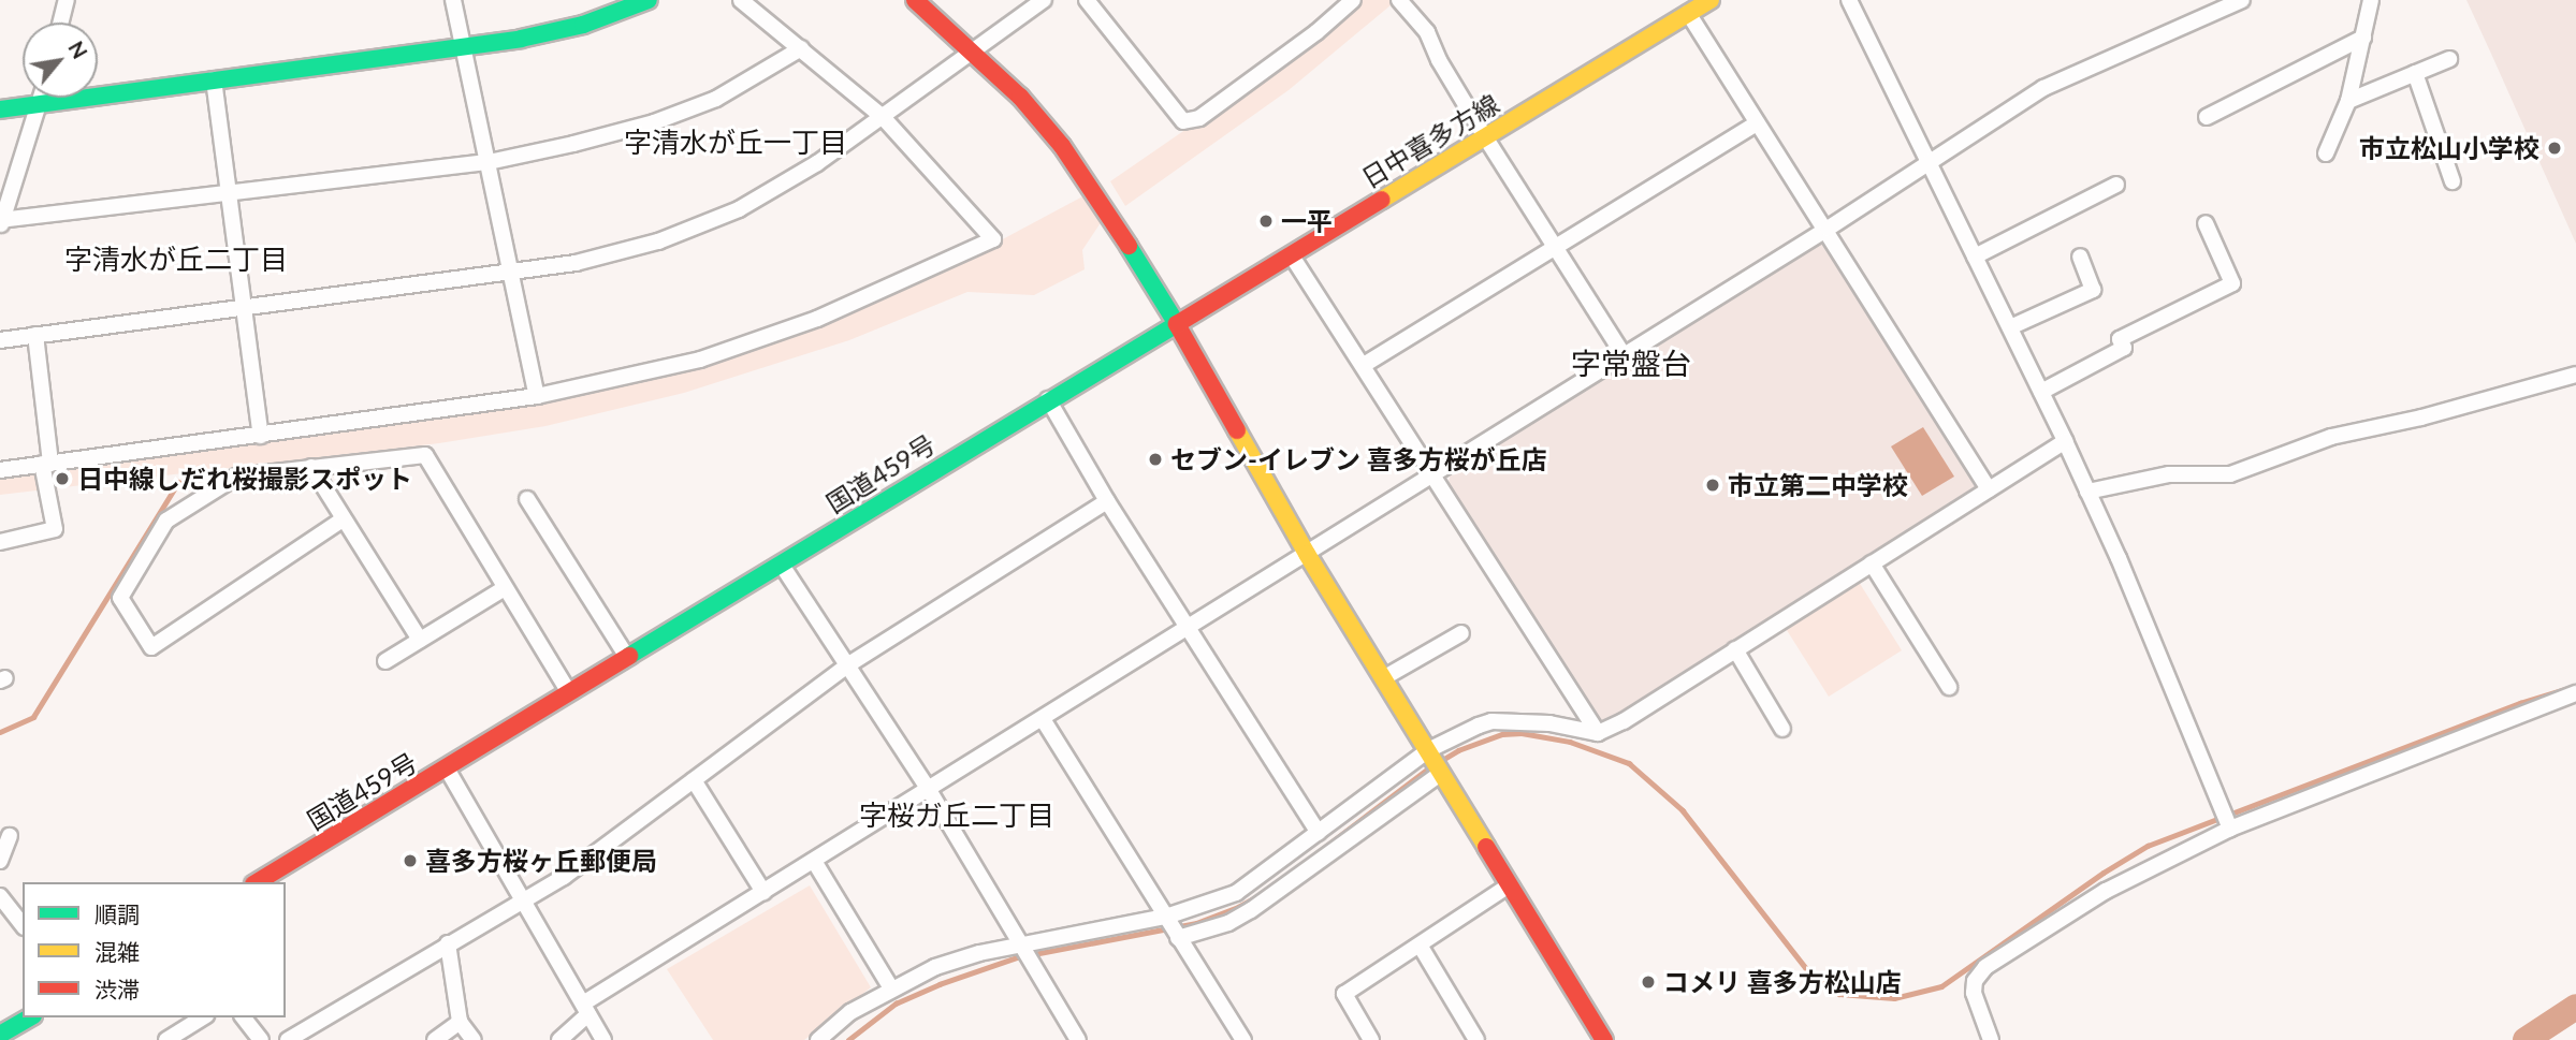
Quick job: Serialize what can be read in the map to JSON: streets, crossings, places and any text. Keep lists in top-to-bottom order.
{
  "streets": {
    "main road": ["日中喜多方線", "国道459号"]
  },
  "crossings": [
    ["日中喜多方線", "国道459号"]
  ],
  "districts": [
    "字清水が丘一丁目",
    "字清水が丘二丁目",
    "字常盤台",
    "字桜ガ丘二丁目"
  ],
  "places": [
    "市立松山小学校",
    "一平",
    "セブン-イレブン 喜多方桜が丘店",
    "日中線しだれ桜撮影スポット",
    "市立第二中学校",
    "喜多方桜ヶ丘郵便局",
    "コメリ 喜多方松山店"
  ],
  "legend": ["順調", "混雑", "渋滞"],
  "north": "top right"
}
